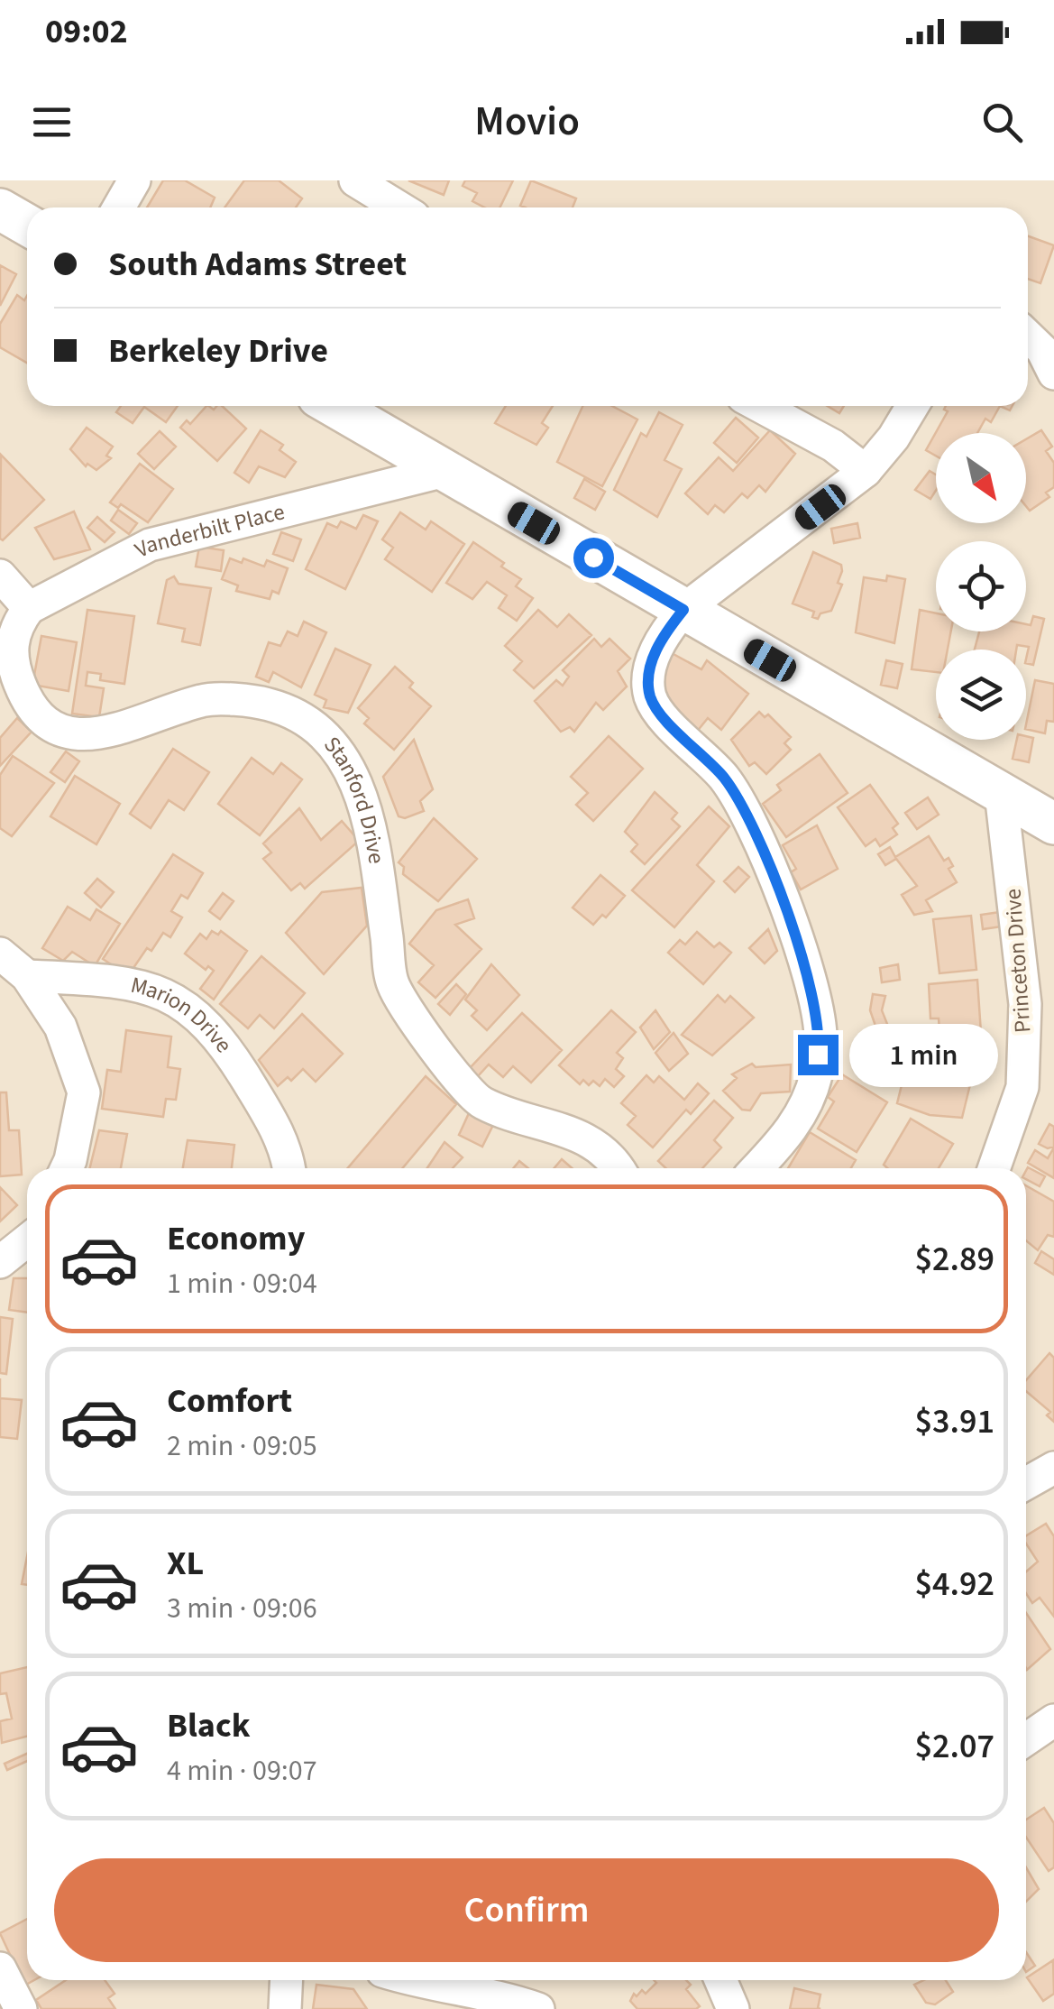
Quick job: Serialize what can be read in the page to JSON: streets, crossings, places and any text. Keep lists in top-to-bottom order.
{
  "streets": {
    "street": [
      "Vanderbilt Place",
      "Stanford Drive",
      "Princeton Drive",
      "Marion Drive"
    ]
  },
  "crossings": [
    ["Vanderbilt Place", "Stanford Drive"]
  ],
  "north": "bottom right",
  "page": {
    "status": "09:02",
    "header": "Movio",
    "banner": ["South Adams Street", "Berkeley Drive"],
    "bubble": "1 min",
    "list": [
      {
        "name": "Economy",
        "note": "1 min · 09:04",
        "value": "$2.89"
      },
      {
        "name": "Comfort",
        "note": "2 min · 09:05",
        "value": "$3.91"
      },
      {
        "name": "XL",
        "note": "3 min · 09:06",
        "value": "$4.92"
      },
      {
        "name": "Black",
        "note": "4 min · 09:07",
        "value": "$2.07"
      }
    ],
    "buttons": "Confirm"
  }
}
